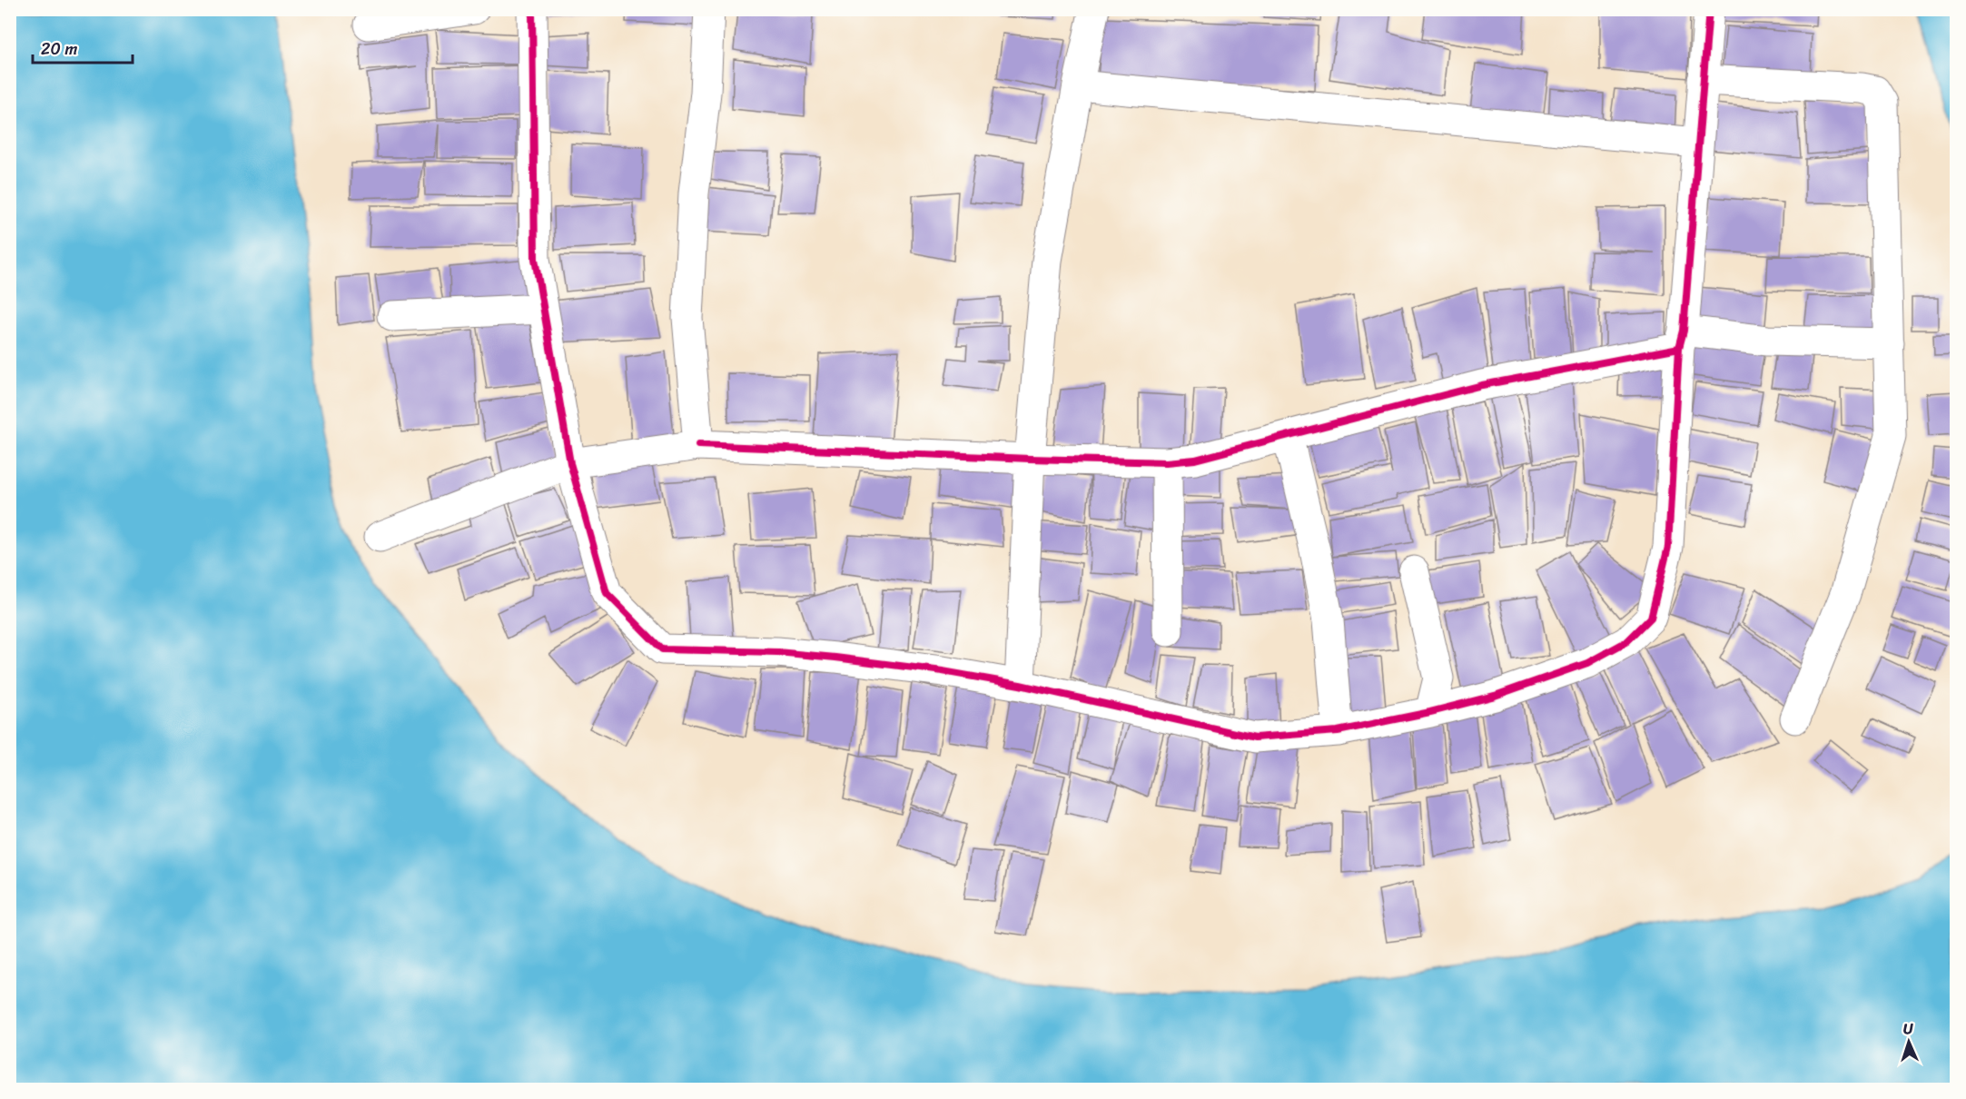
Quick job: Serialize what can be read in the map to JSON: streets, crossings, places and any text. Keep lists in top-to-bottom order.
{
  "scale_bar": "20 m",
  "north": "top"
}
